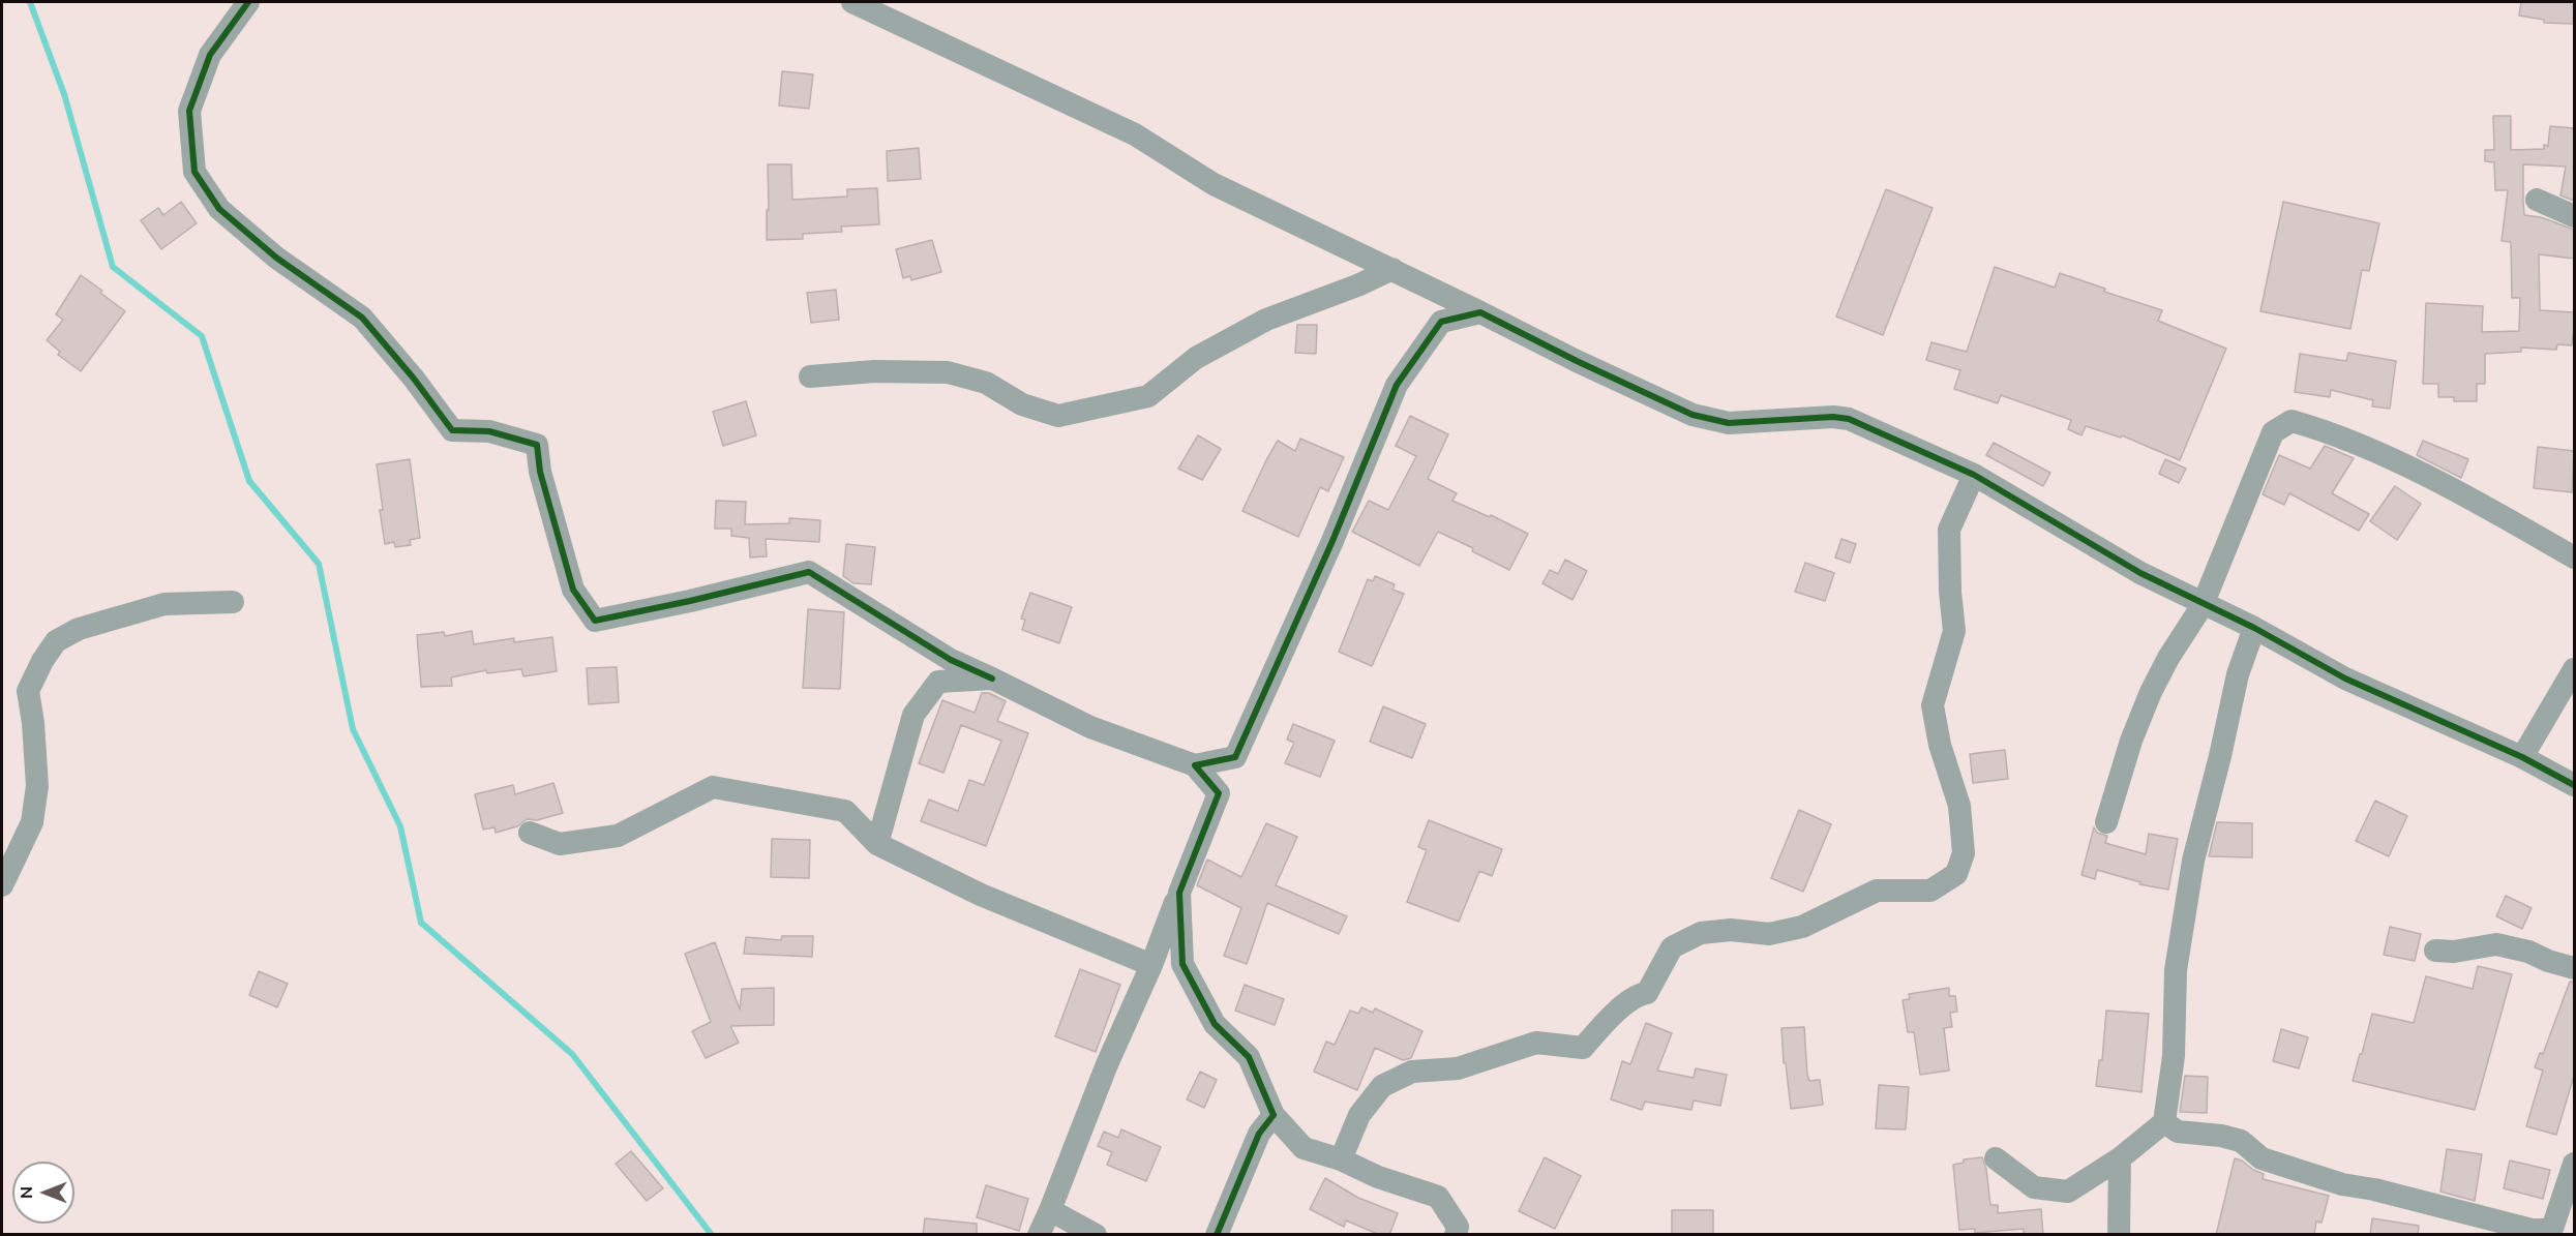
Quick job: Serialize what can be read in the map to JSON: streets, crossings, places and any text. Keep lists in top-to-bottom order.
{
  "north": "left"
}
